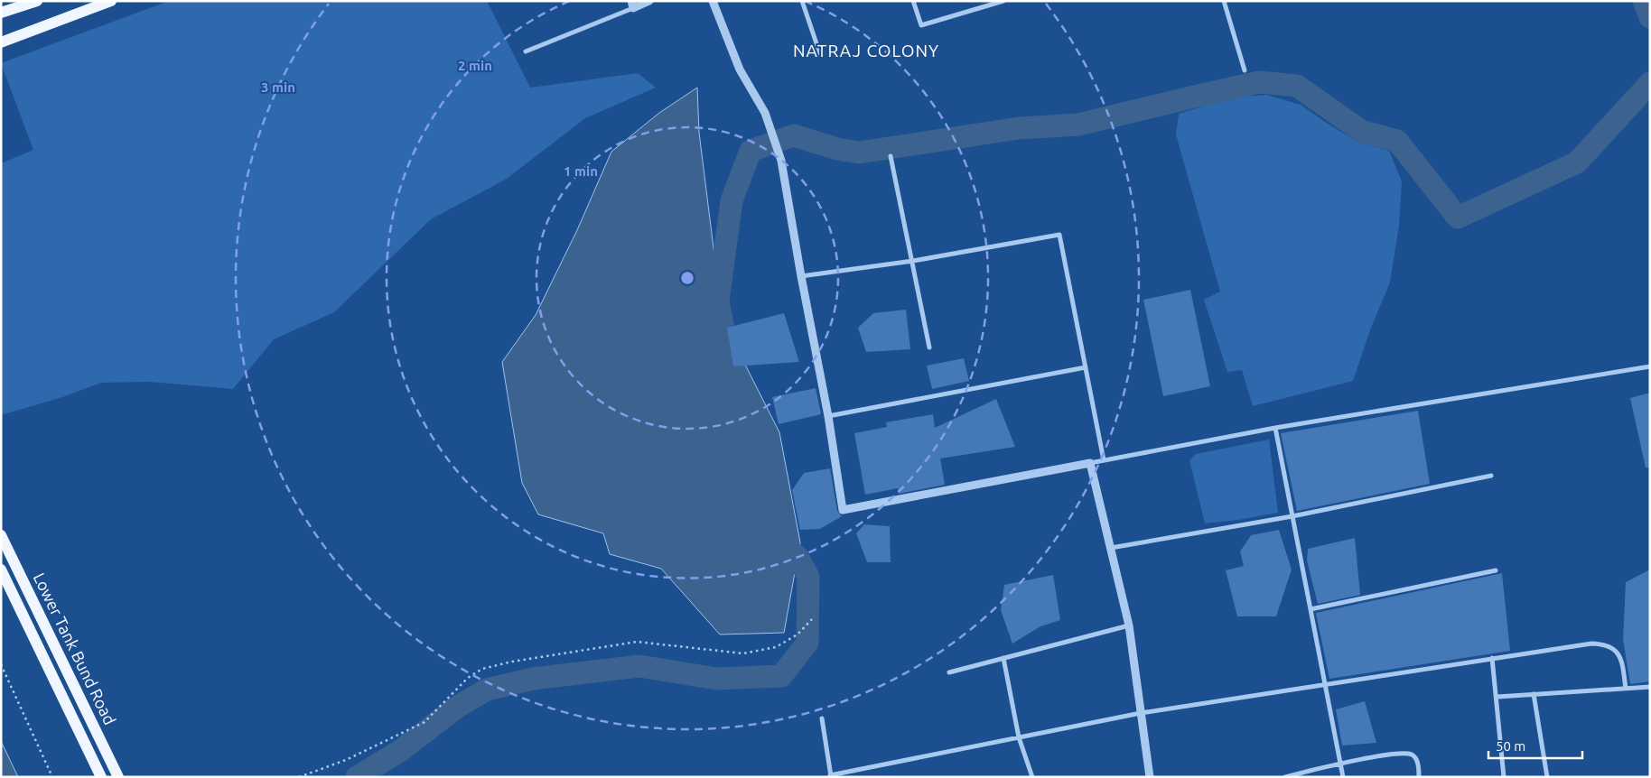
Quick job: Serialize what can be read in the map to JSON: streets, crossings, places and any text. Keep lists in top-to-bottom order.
{
  "streets": {
    "main road": ["Lower Tank Bund Road"]
  },
  "districts": ["NATRAJ COLONY"],
  "scale_bar": "50 m",
  "rings": ["2 min", "3 min", "1 min"]
}
